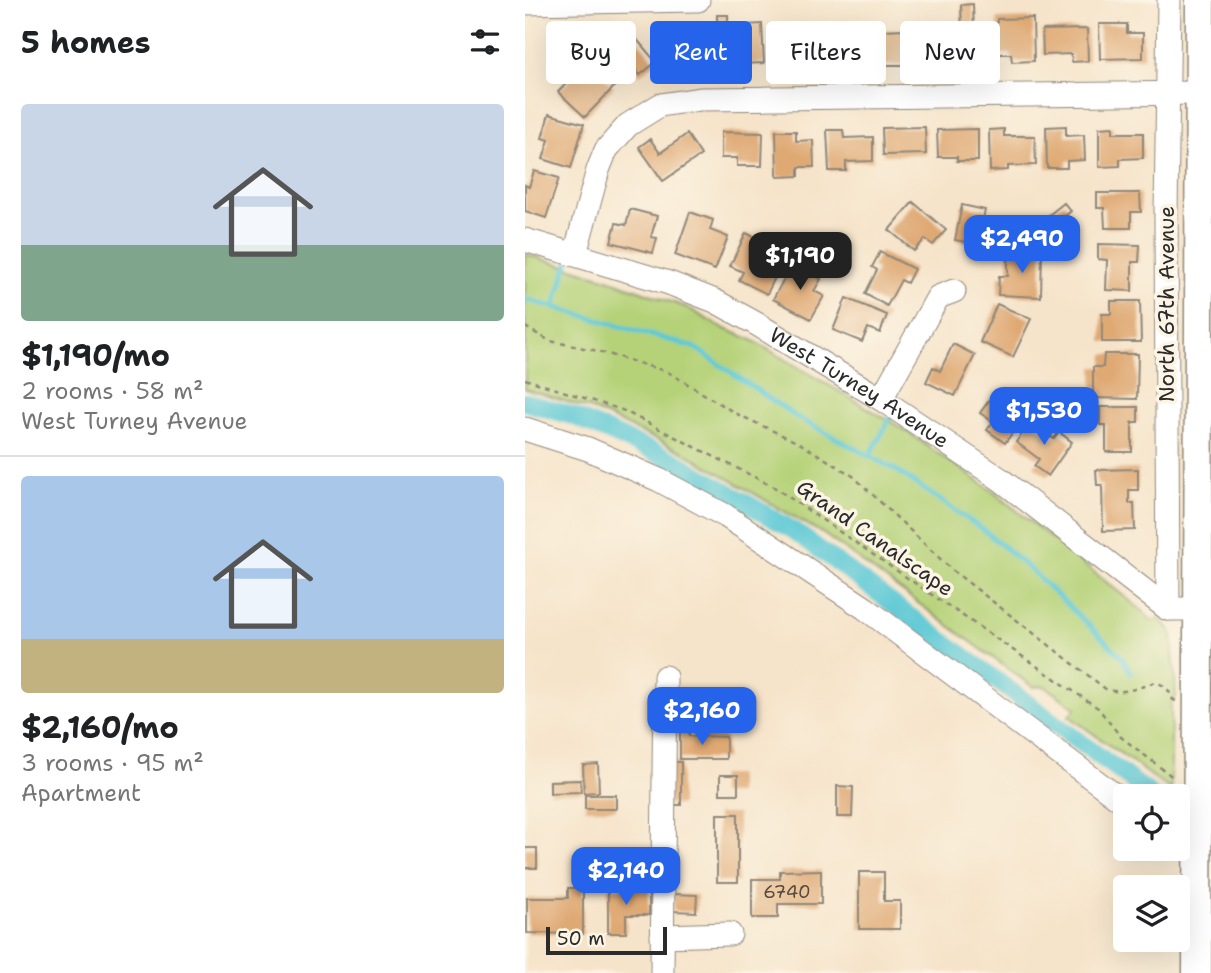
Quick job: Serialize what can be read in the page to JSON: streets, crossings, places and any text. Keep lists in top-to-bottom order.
{
  "streets": {
    "main road": ["North 67th Avenue"],
    "street": ["West Turney Avenue"],
    "path": ["Grand Canalscape"]
  },
  "crossings": [
    ["North 67th Avenue", "West Turney Avenue"]
  ],
  "house_numbers": ["6740"],
  "scale_bar": "50 m",
  "page": {
    "heading": "5 homes",
    "chip": [
      "Buy",
      "Rent",
      "Filters",
      "New"
    ],
    "list": [
      {
        "name": "$1,190/mo",
        "note": "2 rooms · 58 m² · West Turney Avenue"
      },
      {
        "name": "$2,160/mo",
        "note": "3 rooms · 95 m² · Apartment"
      }
    ],
    "price": [
      "$2,490",
      "$1,190",
      "$1,530",
      "$2,160",
      "$2,140"
    ],
    "scale": "50 m"
  }
}
